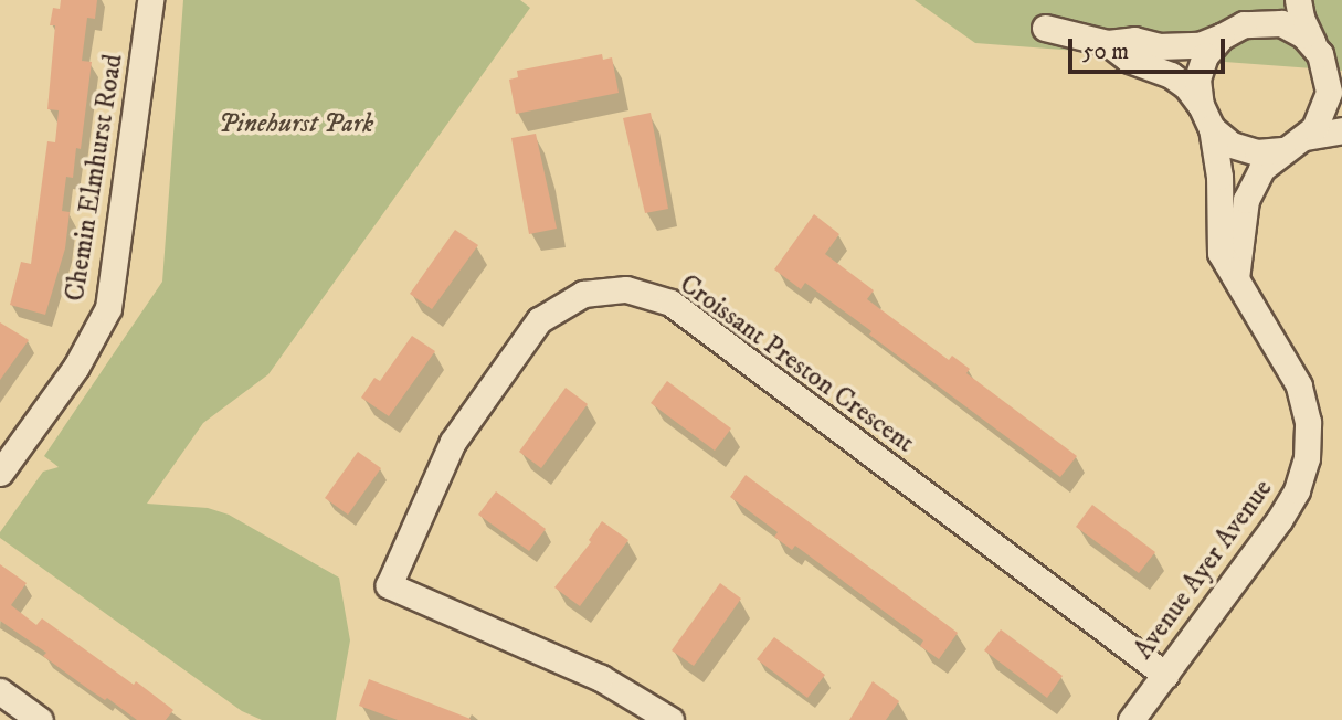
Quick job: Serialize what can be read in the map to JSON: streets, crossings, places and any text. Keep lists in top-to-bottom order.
{
  "streets": {
    "street": ["Chemin Elmhurst Road", "Croissant Preston Crescent", "Avenue Ayer Avenue"]
  },
  "crossings": [
    ["Croissant Preston Crescent", "Avenue Ayer Avenue"]
  ],
  "parks": ["Pinehurst Park"],
  "scale_bar": "50 m"
}
